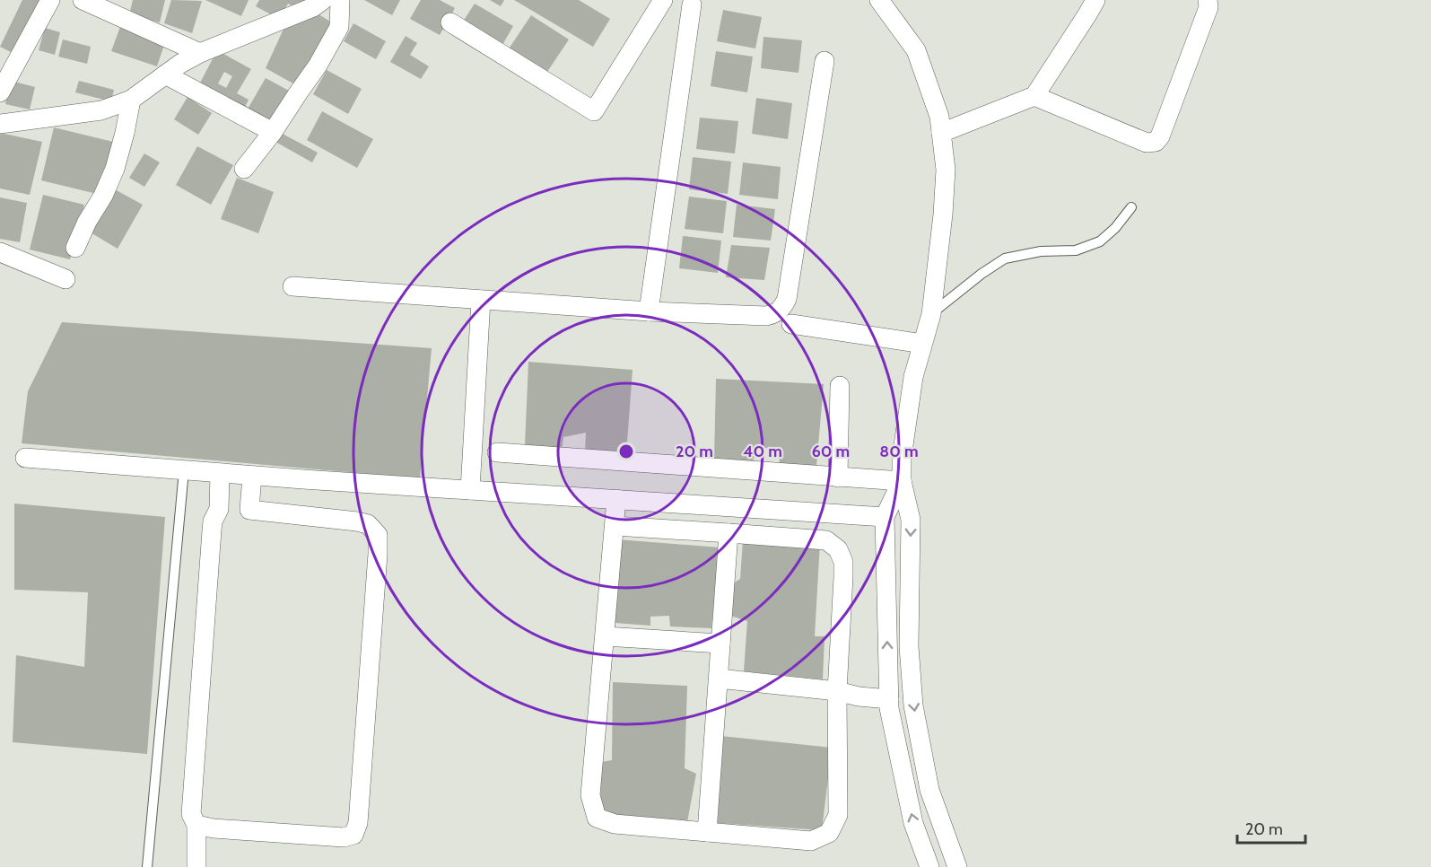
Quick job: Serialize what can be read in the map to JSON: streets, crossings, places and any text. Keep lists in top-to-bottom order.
{
  "scale_bar": "20 m",
  "rings": [
    "20 m",
    "40 m",
    "60 m",
    "80 m"
  ]
}
